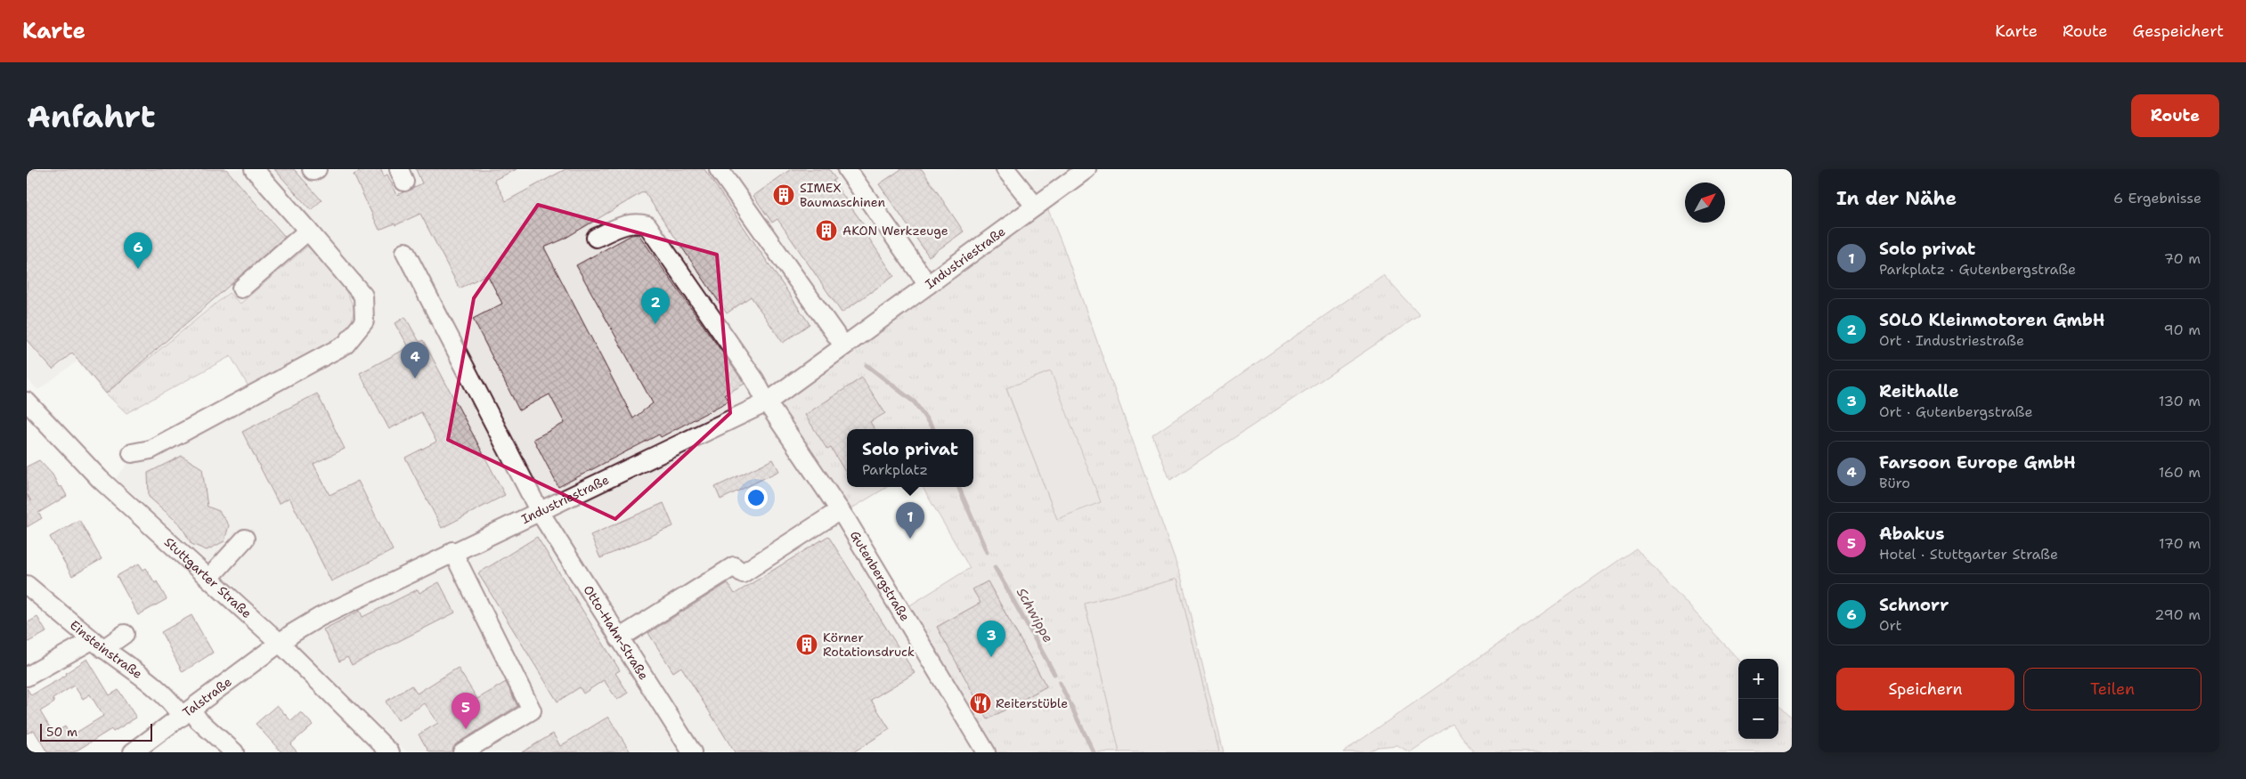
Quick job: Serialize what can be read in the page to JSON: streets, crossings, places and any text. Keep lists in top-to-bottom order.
{
  "streets": {
    "street": [
      "Industriestraße",
      "Gutenbergstraße",
      "Stuttgarter Straße",
      "Otto-Hahn-Straße",
      "Einsteinstraße",
      "Talstraße"
    ]
  },
  "crossings": [
    ["Industriestraße", "Gutenbergstraße"],
    ["Industriestraße", "Stuttgarter Straße"],
    ["Industriestraße", "Otto-Hahn-Straße"],
    ["Industriestraße", "Talstraße"],
    ["Stuttgarter Straße", "Talstraße"],
    ["Einsteinstraße", "Talstraße"]
  ],
  "water": ["Schwippe"],
  "places": {
    "building": ["SIMEX Baumaschinen", "AKON Werkzeuge", "Körner Rotationsdruck"],
    "restaurant": ["Reiterstüble"]
  },
  "scale_bar": "50 m",
  "north": "top right",
  "page": {
    "header": "Karte",
    "nav": ["Karte", "Route", "Gespeichert"],
    "buttons": [
      "Route",
      ["Speichern", "Teilen"]
    ],
    "title": "Anfahrt",
    "heading": ["In der Nähe", "6 Ergebnisse"],
    "list": [
      {
        "mark": "1",
        "name": "Solo privat",
        "note": "Parkplatz · Gutenbergstraße",
        "value": "70 m"
      },
      {
        "mark": "2",
        "name": "SOLO Kleinmotoren GmbH",
        "note": "Ort · Industriestraße",
        "value": "90 m"
      },
      {
        "mark": "3",
        "name": "Reithalle",
        "note": "Ort · Gutenbergstraße",
        "value": "130 m"
      },
      {
        "mark": "4",
        "name": "Farsoon Europe GmbH",
        "note": "Büro",
        "value": "160 m"
      },
      {
        "mark": "5",
        "name": "Abakus",
        "note": "Hotel · Stuttgarter Straße",
        "value": "170 m"
      },
      {
        "mark": "6",
        "name": "Schnorr",
        "note": "Ort",
        "value": "290 m"
      }
    ],
    "pins": [
      "6",
      "2",
      "4",
      "1",
      "3",
      "5"
    ],
    "popup": ["Solo privat", "Parkplatz"],
    "map_buttons": ["+", "−"],
    "scale": "50 m"
  }
}
